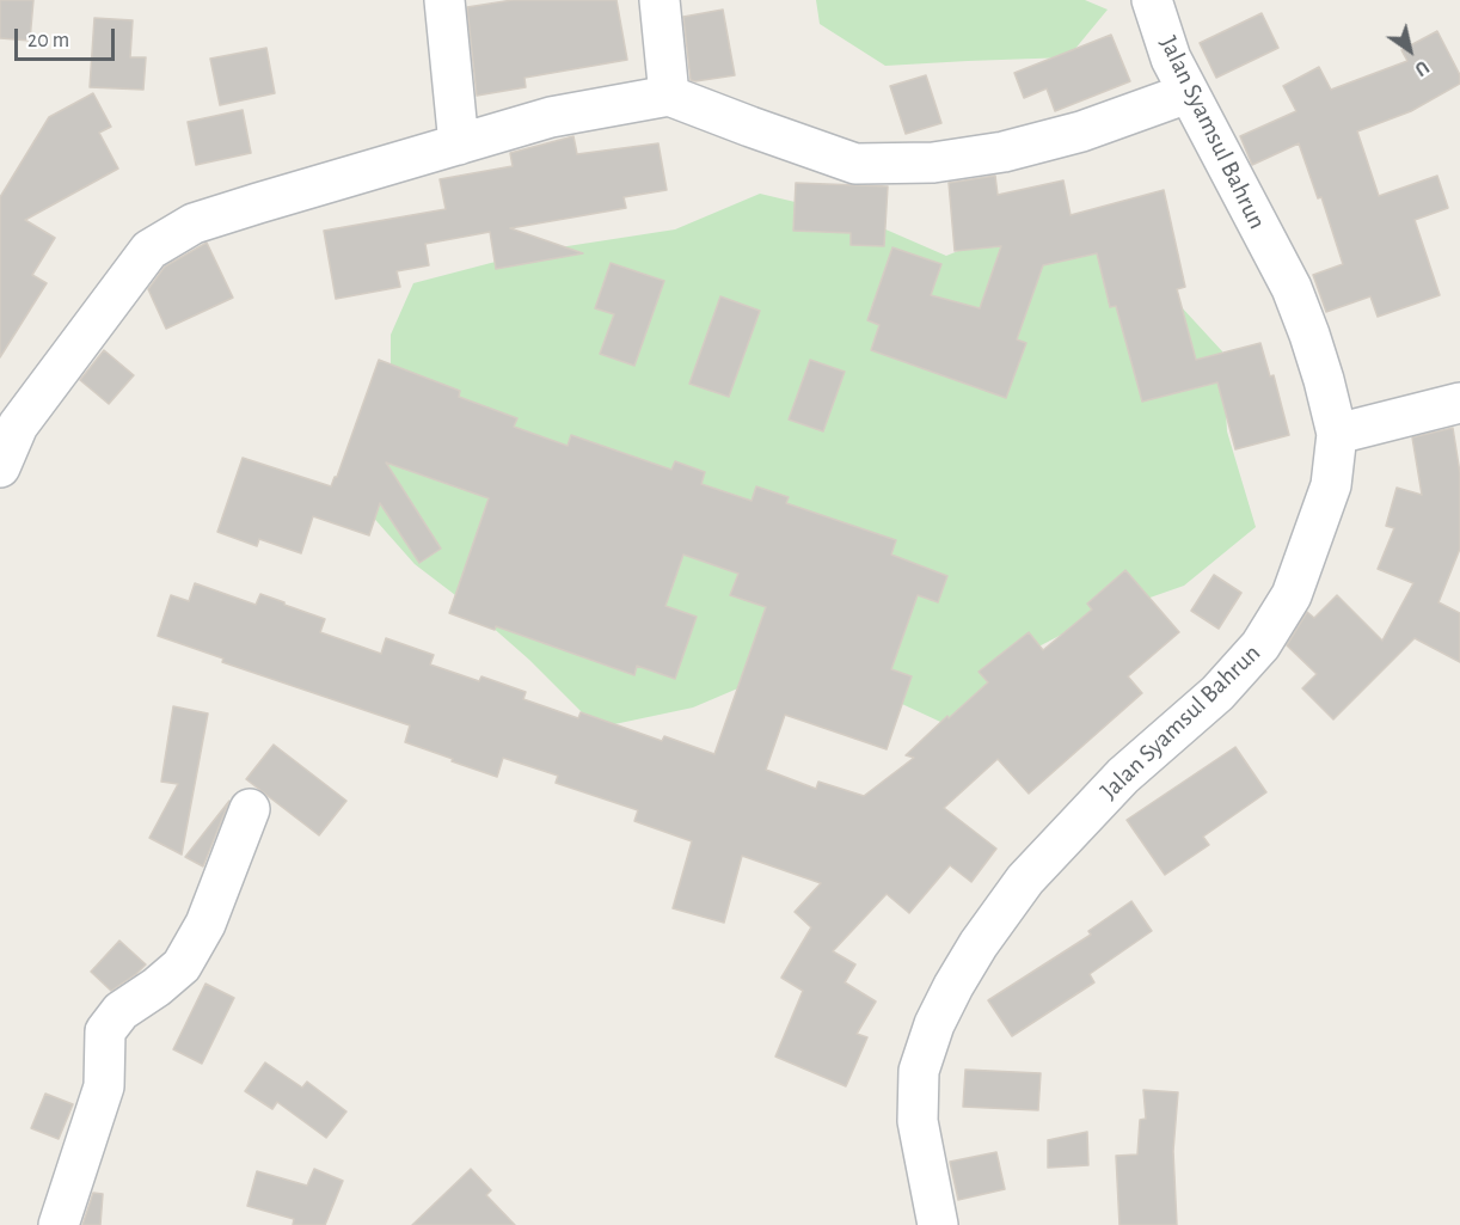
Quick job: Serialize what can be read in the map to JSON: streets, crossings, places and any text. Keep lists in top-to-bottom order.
{
  "streets": {
    "street": ["Jalan Syamsul Bahrun"]
  },
  "scale_bar": "20 m",
  "north": "bottom right"
}
